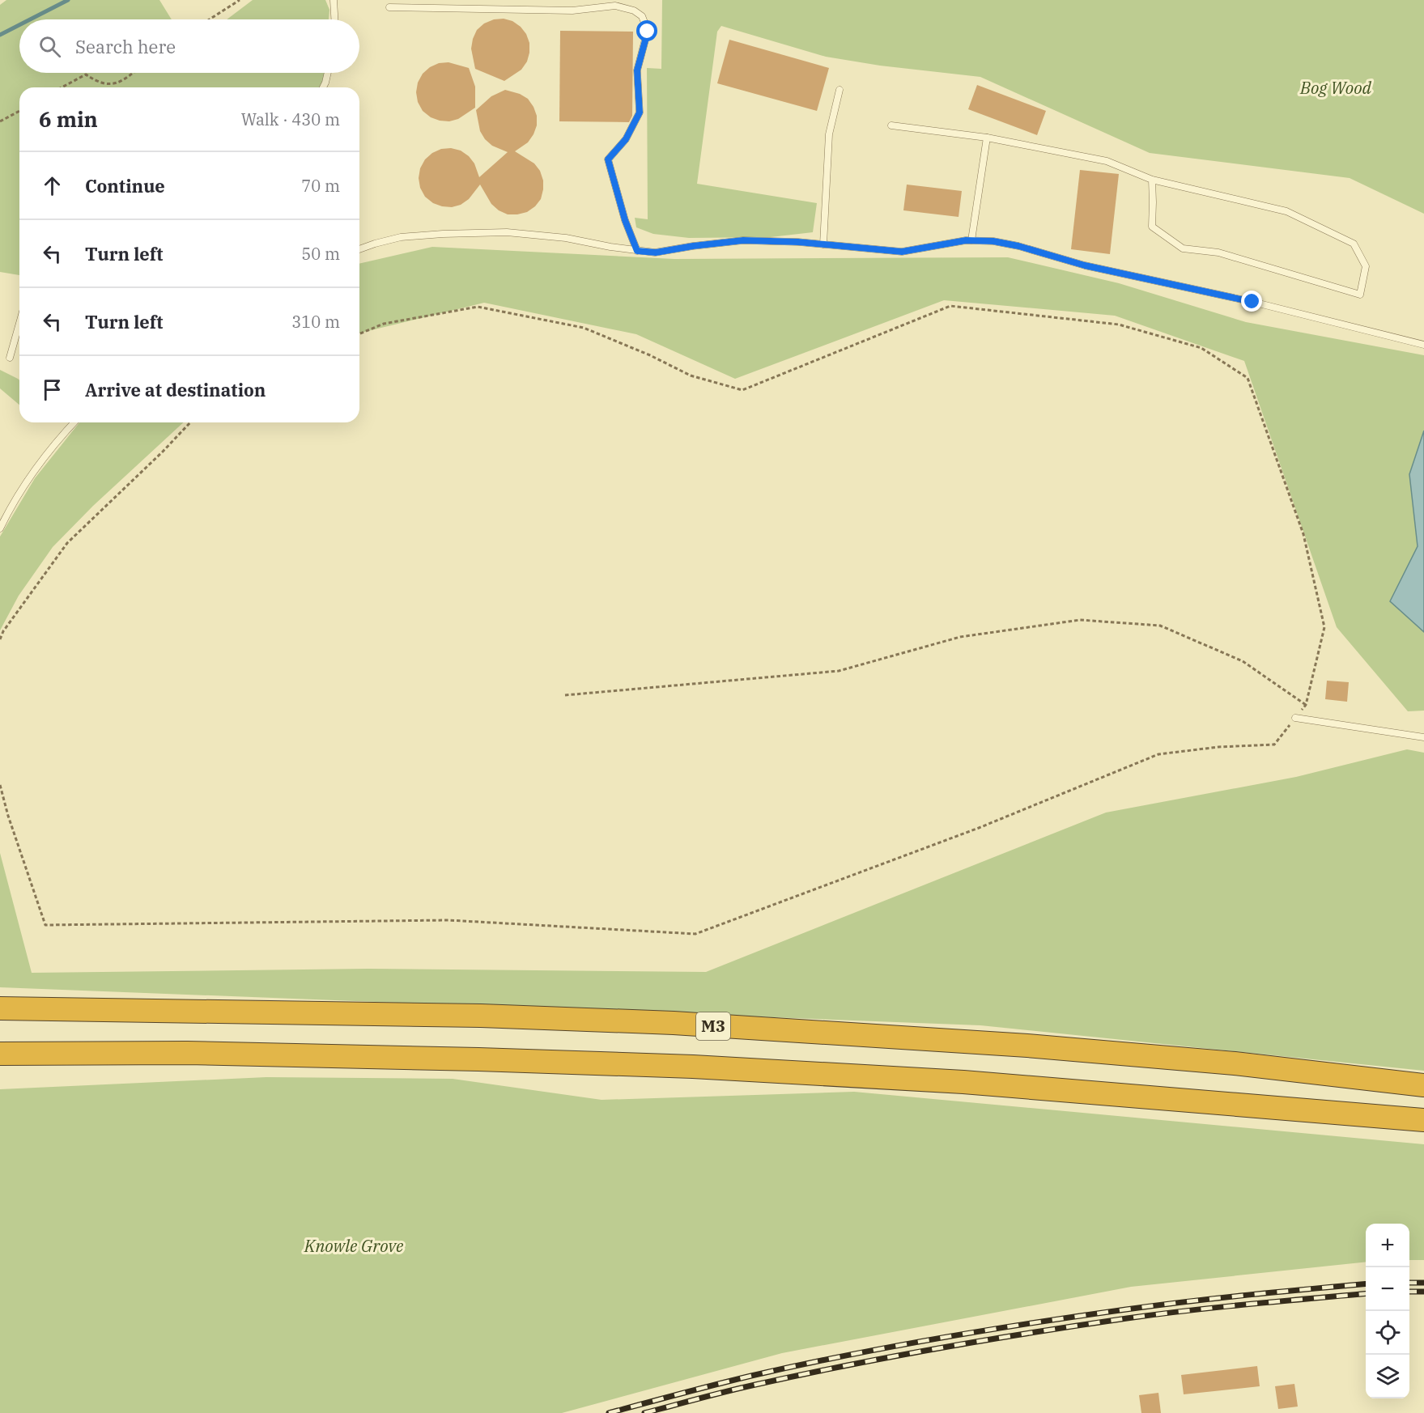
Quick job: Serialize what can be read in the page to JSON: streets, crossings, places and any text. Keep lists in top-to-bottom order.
{
  "streets": {
    "highway": ["M3"]
  },
  "parks": ["Bog Wood", "Knowle Grove"],
  "page": {
    "search": "Search here",
    "heading": ["6 min", "Walk · 430 m"],
    "list": [
      ["Continue", "70 m"],
      ["Turn left", "50 m"],
      ["Turn left", "310 m"],
      "Arrive at destination"
    ],
    "map_buttons": ["+", "−"]
  }
}
